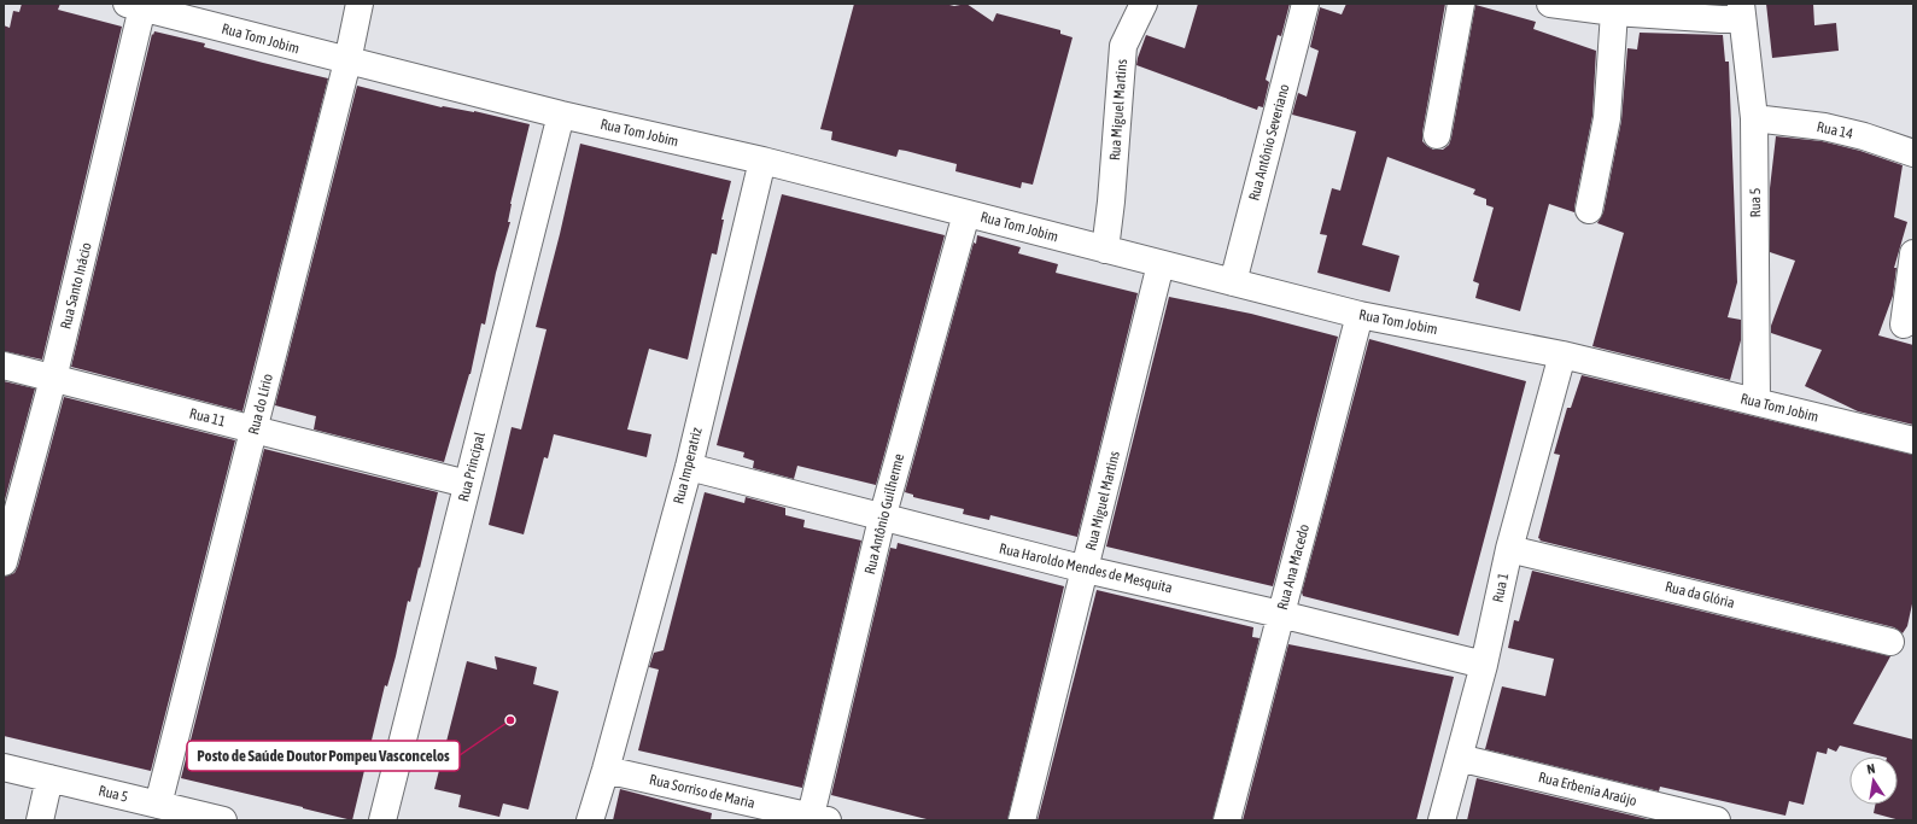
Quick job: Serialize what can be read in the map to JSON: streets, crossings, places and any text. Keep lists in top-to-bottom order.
{
  "streets": {
    "street": [
      "Rua Tom Jobim",
      "Rua Miguel Martins",
      "Rua 14",
      "Rua Antônio Severiano",
      "Rua 5",
      "Rua Santo Inácio",
      "Rua do Lírio",
      "Rua 11",
      "Rua Imperatriz",
      "Rua Principal",
      "Rua Antônio Guilherme",
      "Rua Ana Macedo",
      "Rua Haroldo Mendes de Mesquita",
      "Rua 1",
      "Rua da Glória",
      "Rua Erbenia Araújo",
      "Rua Sorriso de Maria"
    ]
  },
  "crossings": [
    ["Rua Tom Jobim", "Rua Miguel Martins"],
    ["Rua Tom Jobim", "Rua Antônio Severiano"],
    ["Rua Tom Jobim", "Rua 5"],
    ["Rua Tom Jobim", "Rua Santo Inácio"],
    ["Rua Tom Jobim", "Rua do Lírio"],
    ["Rua Tom Jobim", "Rua Imperatriz"],
    ["Rua Tom Jobim", "Rua Principal"],
    ["Rua Tom Jobim", "Rua Antônio Guilherme"],
    ["Rua Tom Jobim", "Rua Ana Macedo"],
    ["Rua Tom Jobim", "Rua 1"],
    ["Rua Miguel Martins", "Rua Haroldo Mendes de Mesquita"],
    ["Rua 14", "Rua 5"],
    ["Rua 5", "Rua do Lírio"],
    ["Rua Santo Inácio", "Rua 11"],
    ["Rua do Lírio", "Rua 11"],
    ["Rua 11", "Rua Principal"],
    ["Rua Imperatriz", "Rua Haroldo Mendes de Mesquita"],
    ["Rua Imperatriz", "Rua Sorriso de Maria"],
    ["Rua Antônio Guilherme", "Rua Haroldo Mendes de Mesquita"],
    ["Rua Antônio Guilherme", "Rua Sorriso de Maria"],
    ["Rua Ana Macedo", "Rua Haroldo Mendes de Mesquita"],
    ["Rua Haroldo Mendes de Mesquita", "Rua 1"],
    ["Rua 1", "Rua da Glória"],
    ["Rua 1", "Rua Erbenia Araújo"]
  ],
  "places": ["Posto de Saúde Doutor Pompeu Vasconcelos"],
  "north": "top"
}
